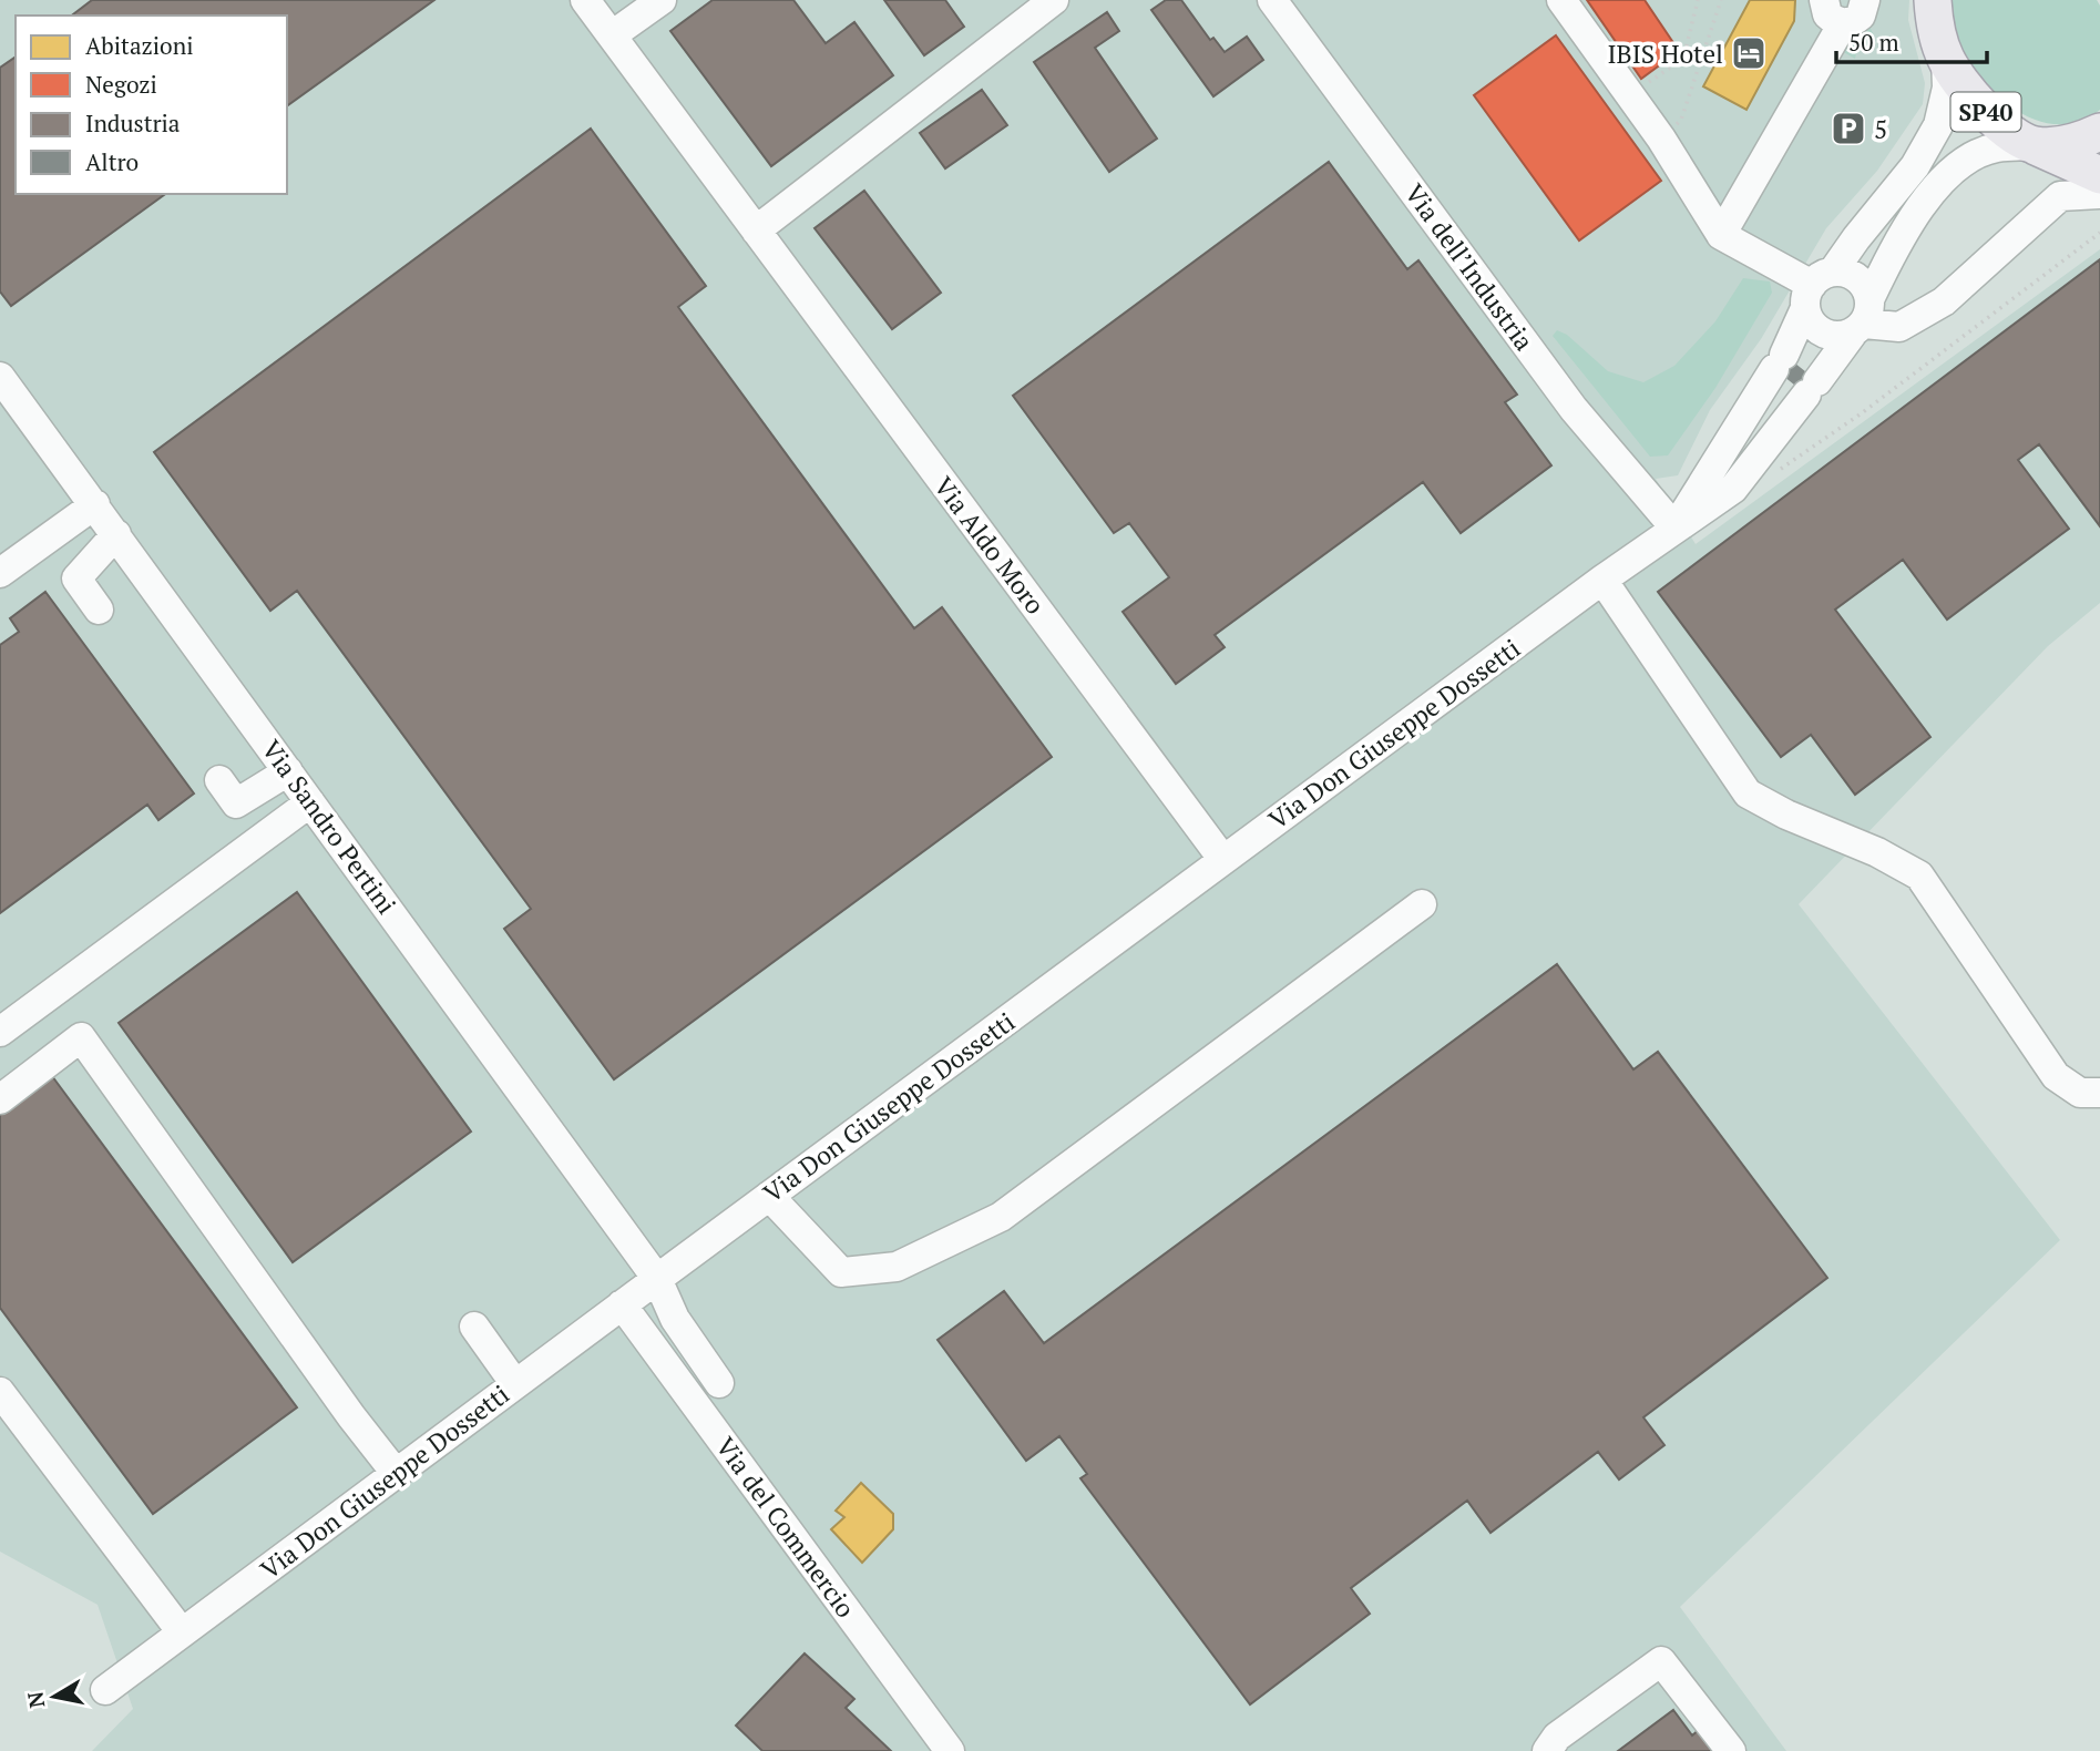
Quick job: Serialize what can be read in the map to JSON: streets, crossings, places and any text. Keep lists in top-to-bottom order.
{
  "streets": {
    "main road": ["SP40"],
    "street": [
      "Via dell’Industria",
      "Via Aldo Moro",
      "Via Don Giuseppe Dossetti",
      "Via Sandro Pertini",
      "Via del Commercio"
    ]
  },
  "crossings": [
    ["SP40", "Via Don Giuseppe Dossetti"],
    ["Via dell’Industria", "Via Don Giuseppe Dossetti"],
    ["Via Aldo Moro", "Via Don Giuseppe Dossetti"],
    ["Via Don Giuseppe Dossetti", "Via Sandro Pertini"],
    ["Via Don Giuseppe Dossetti", "Via del Commercio"]
  ],
  "places": {
    "hotel": ["IBIS Hotel"],
    "parking": ["5"]
  },
  "legend": [
    "Abitazioni",
    "Negozi",
    "Industria",
    "Altro"
  ],
  "scale_bar": "50 m",
  "north": "left"
}
